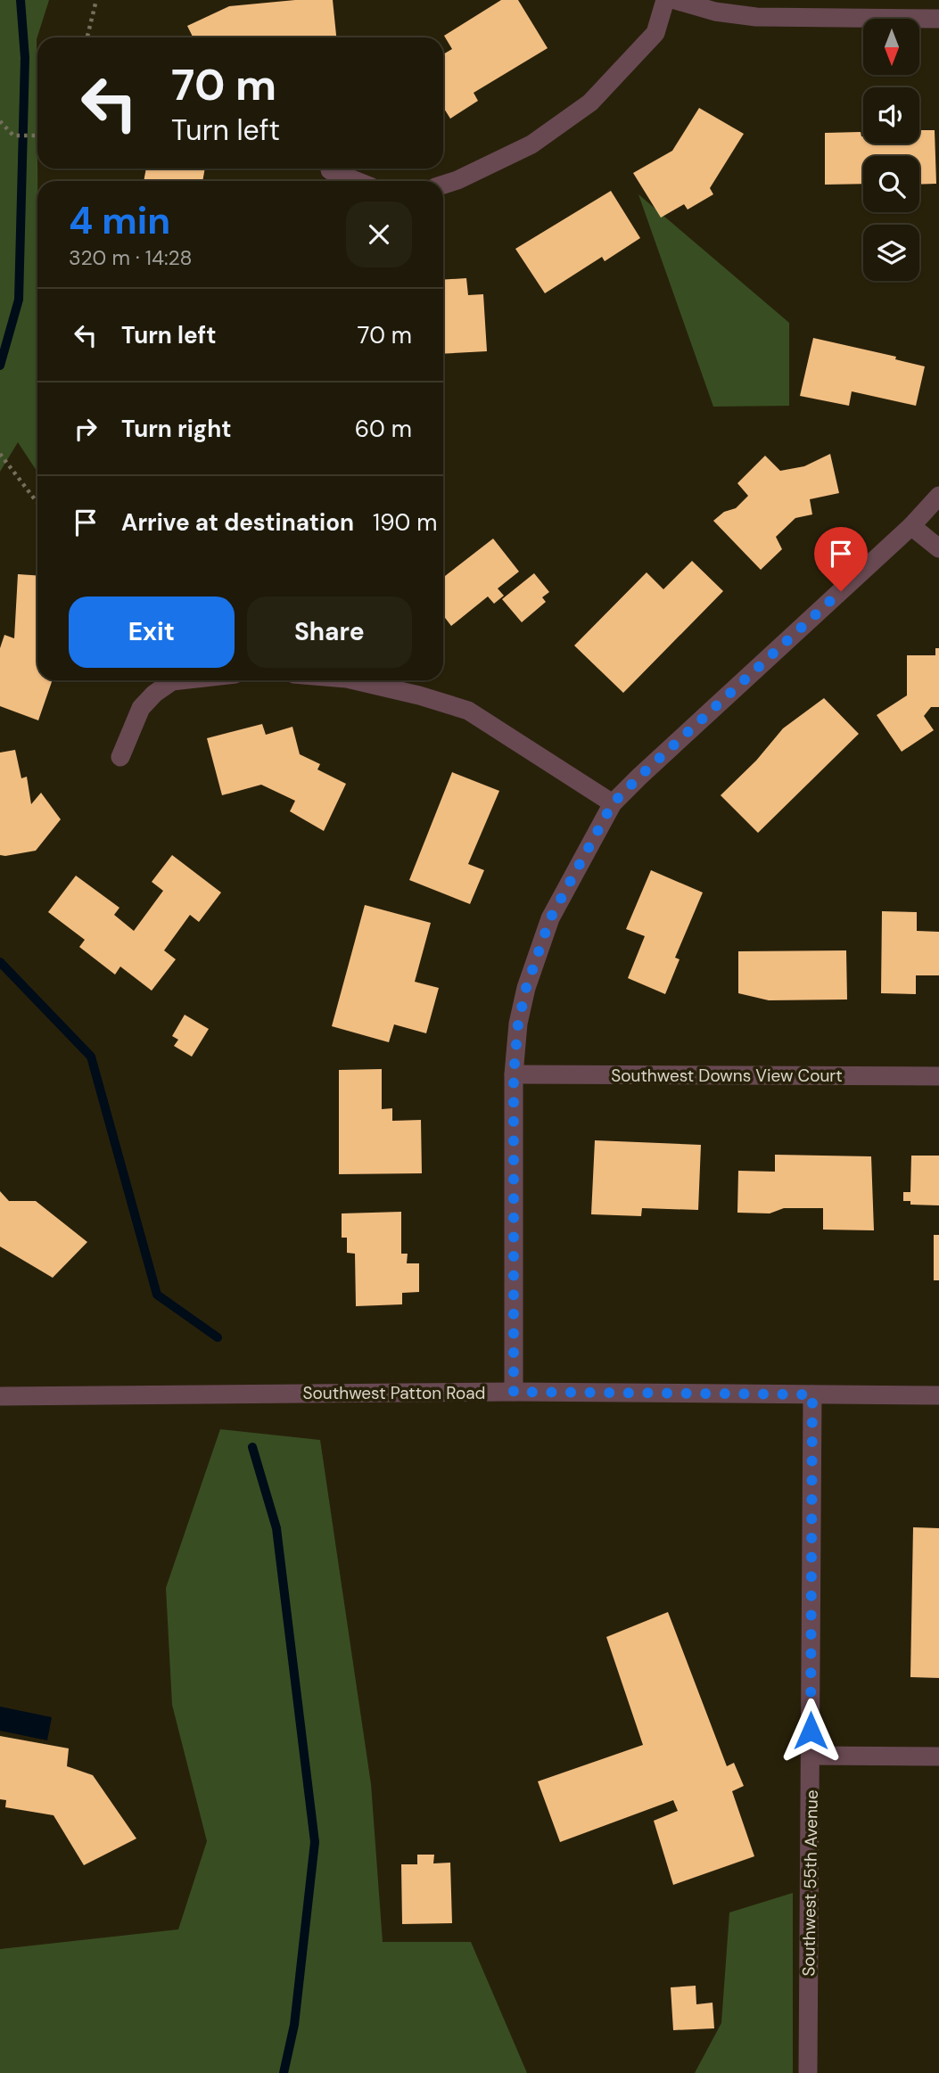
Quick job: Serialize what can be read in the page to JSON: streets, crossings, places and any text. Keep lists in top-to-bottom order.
{
  "streets": {
    "street": ["Southwest Downs View Court", "Southwest Patton Road", "Southwest 55th Avenue"]
  },
  "crossings": [
    ["Southwest Patton Road", "Southwest 55th Avenue"]
  ],
  "north": "bottom",
  "page": {
    "turn": ["70 m", "Turn left"],
    "heading": ["4 min", "320 m · 14:28"],
    "list": [
      {
        "name": "Turn left",
        "value": "70 m"
      },
      {
        "name": "Turn right",
        "value": "60 m"
      },
      {
        "name": "Arrive at destination",
        "value": "190 m"
      }
    ],
    "buttons": ["Exit", "Share"]
  }
}
